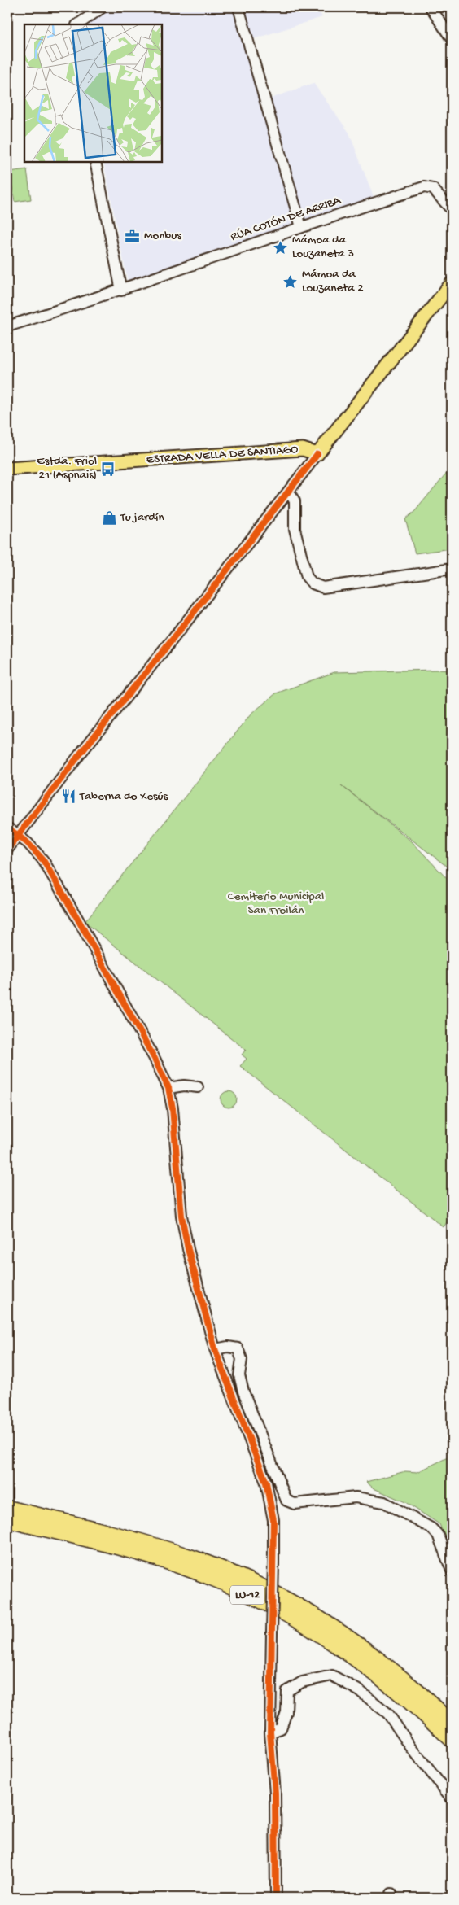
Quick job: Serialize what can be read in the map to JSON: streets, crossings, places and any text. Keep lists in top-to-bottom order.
{
  "streets": {
    "highway": ["LU-12"],
    "main road": ["ESTRADA VELLA DE SANTIAGO"],
    "street": ["RÚA COTÓN DE ARRIBA"]
  },
  "parks": ["Cemiterio Municipal San Froilán"],
  "places": {
    "office": ["Monbus"],
    "place": ["Mámoa da Louzaneta 3", "Mámoa da Louzaneta 2"],
    "bus stop": ["Estda. Friol 21 (Aspnais)"],
    "shop": ["Tu jardín"],
    "restaurant": ["Taberna do Xesús"]
  }
}
